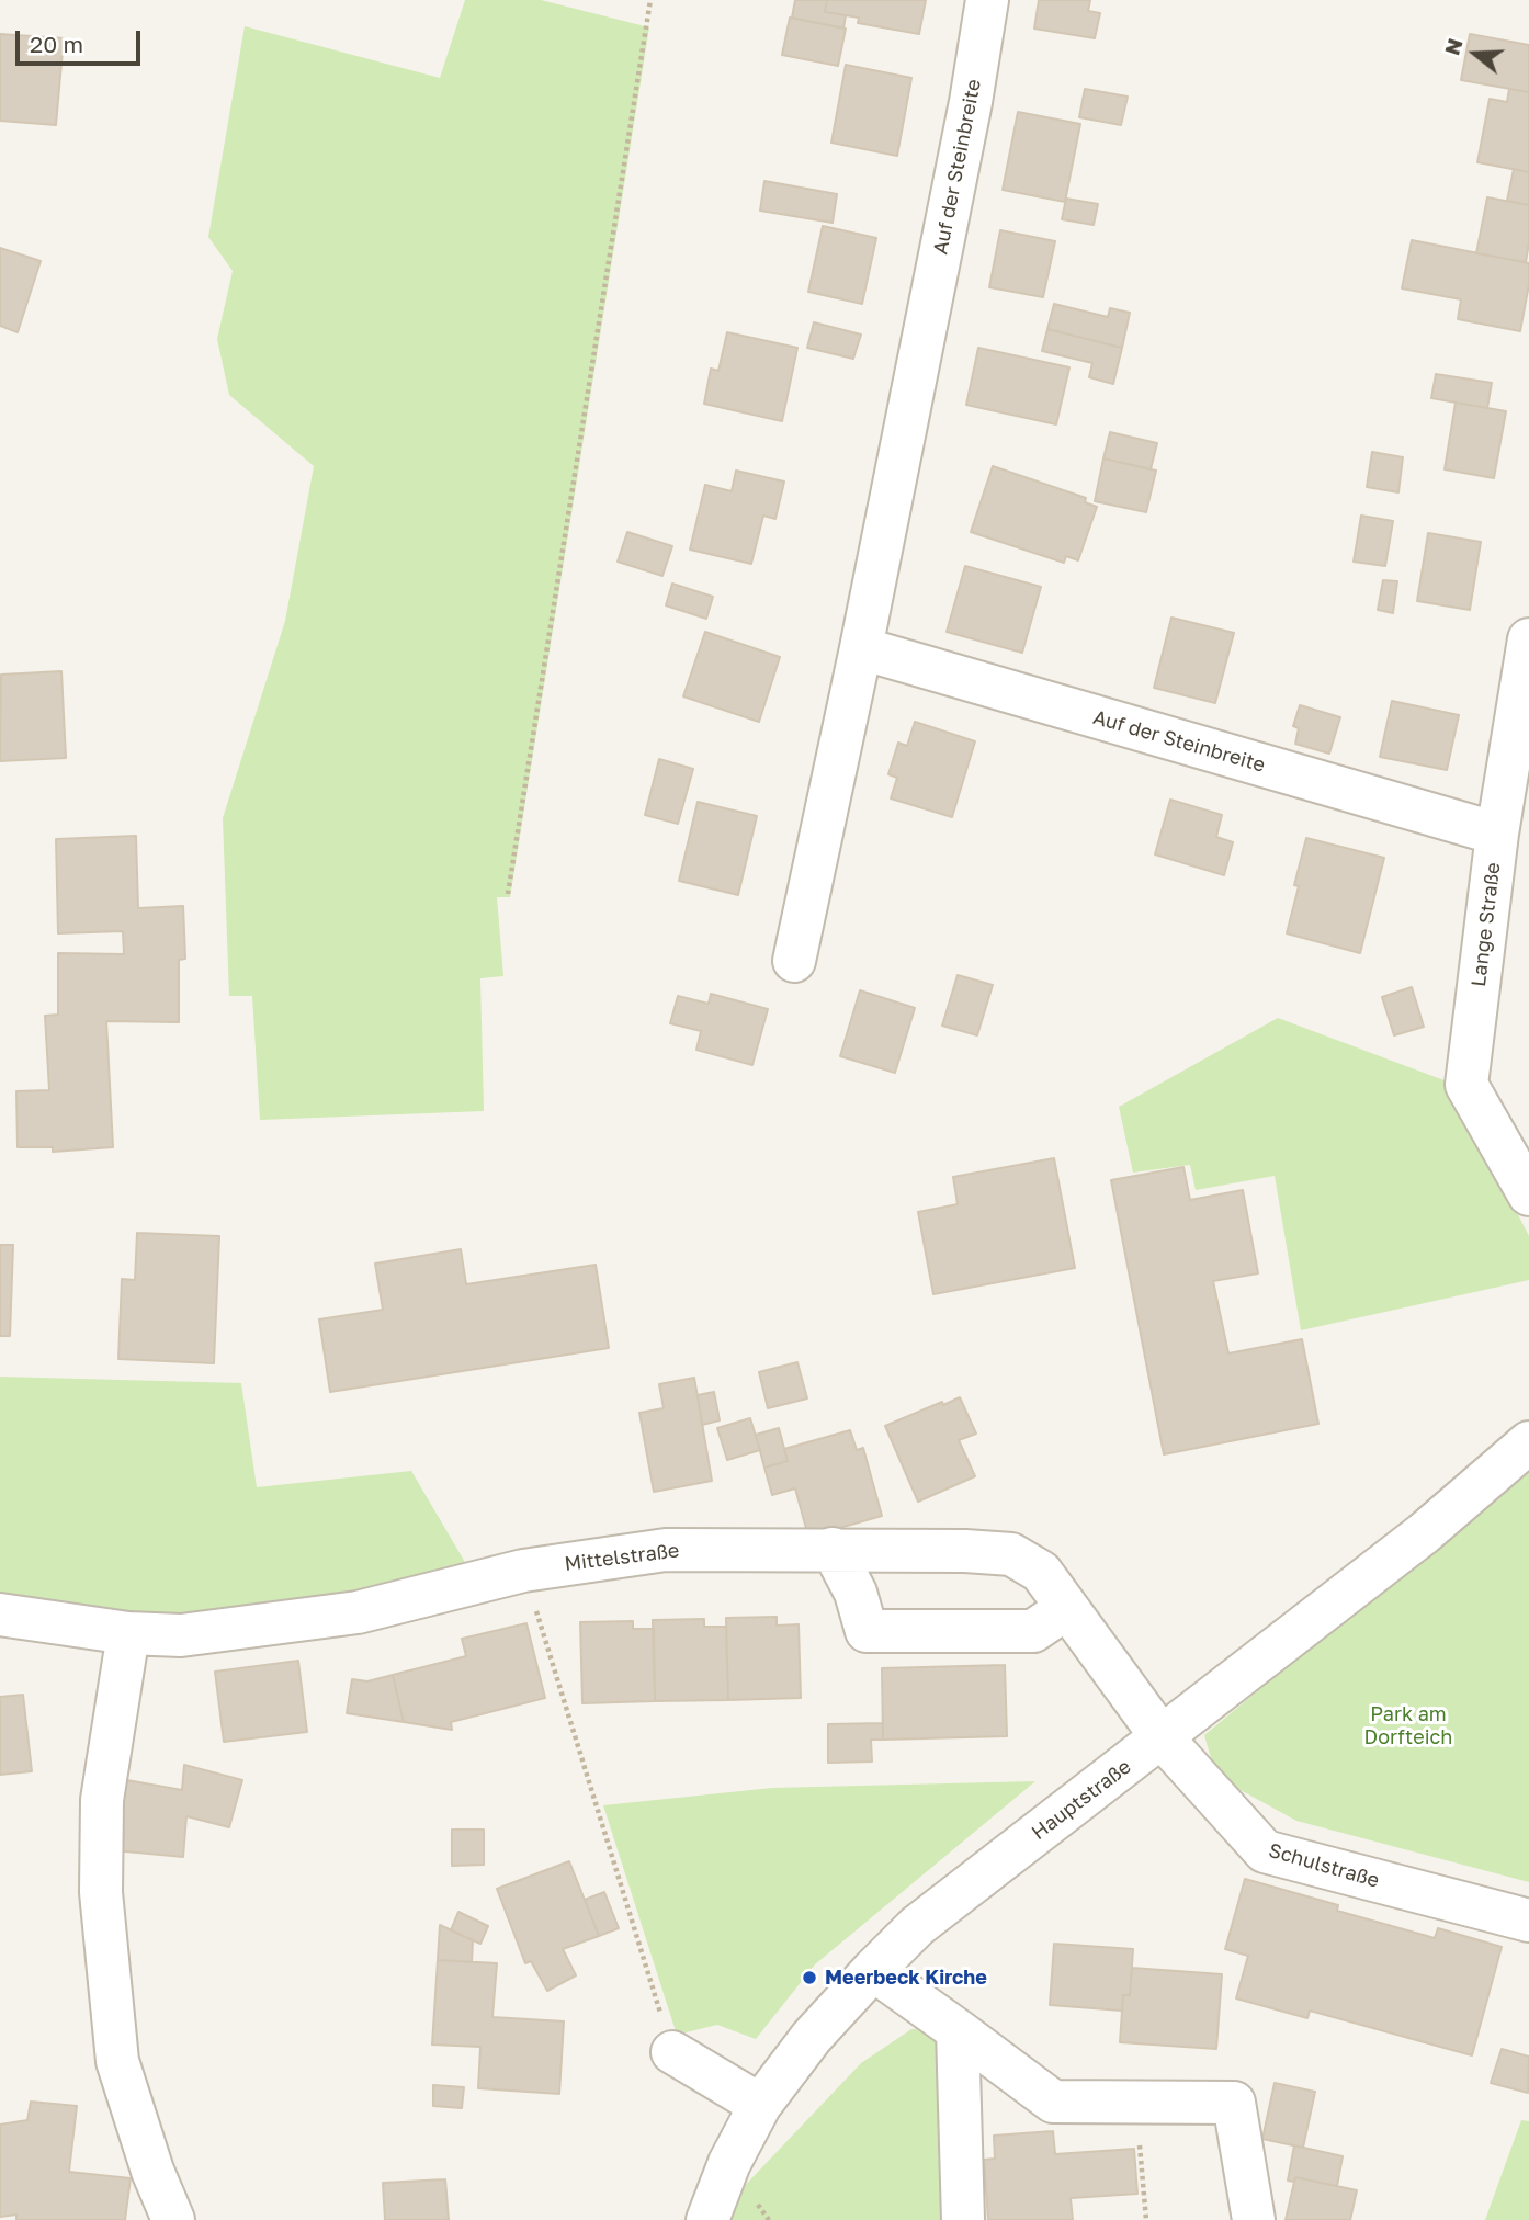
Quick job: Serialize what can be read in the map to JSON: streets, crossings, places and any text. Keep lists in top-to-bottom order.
{
  "streets": {
    "street": [
      "Auf der Steinbreite",
      "Lange Straße",
      "Mittelstraße",
      "Hauptstraße",
      "Schulstraße"
    ]
  },
  "crossings": [
    ["Auf der Steinbreite", "Lange Straße"],
    ["Mittelstraße", "Hauptstraße"],
    ["Mittelstraße", "Schulstraße"],
    ["Hauptstraße", "Schulstraße"]
  ],
  "parks": ["Park am Dorfteich"],
  "places": ["Meerbeck Kirche"],
  "scale_bar": "20 m",
  "north": "left"
}
